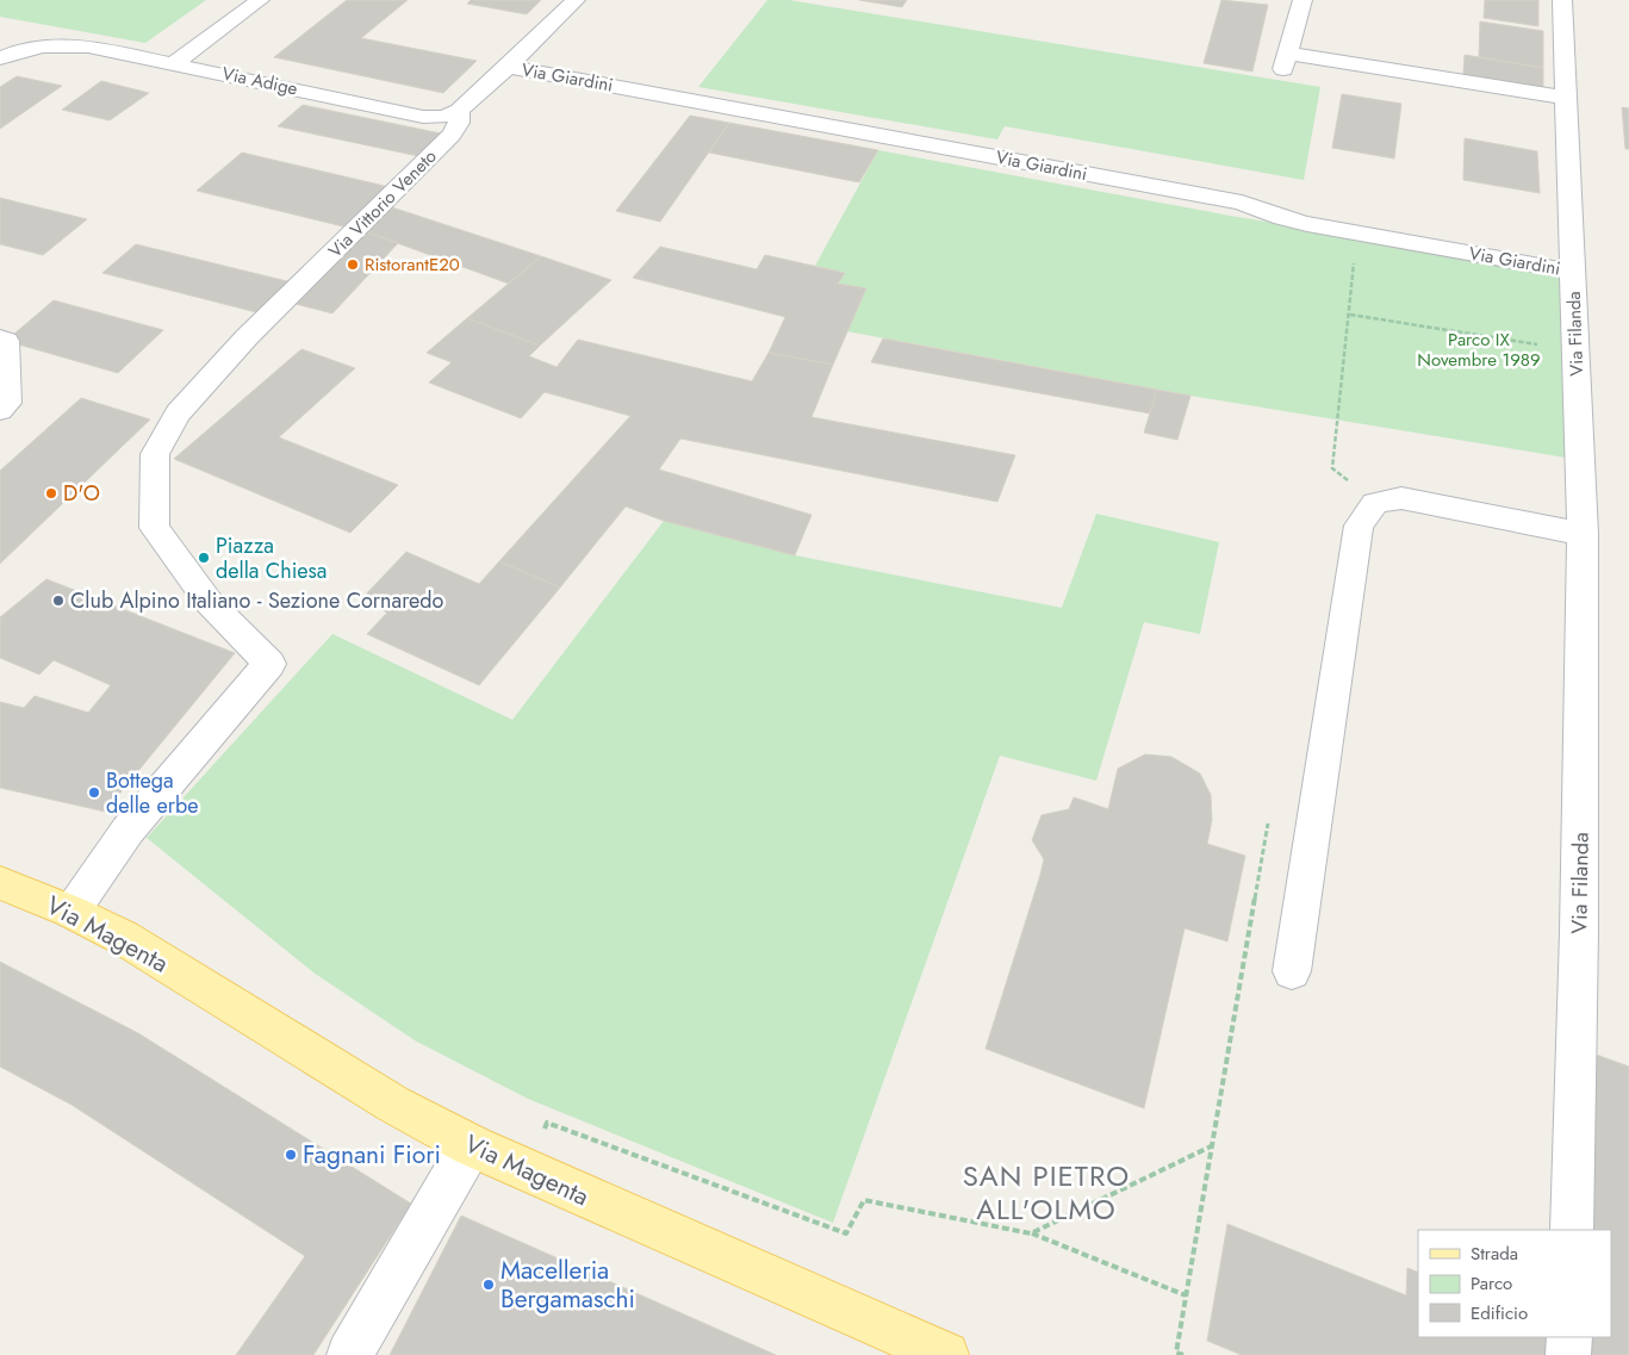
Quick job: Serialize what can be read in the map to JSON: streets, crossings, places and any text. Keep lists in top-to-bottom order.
{
  "streets": {
    "main road": ["Via Magenta"],
    "street": [
      "Via Giardini",
      "Via Adige",
      "Via Vittorio Veneto",
      "Via Filanda"
    ]
  },
  "crossings": [
    ["Via Giardini", "Via Vittorio Veneto"],
    ["Via Giardini", "Via Filanda"],
    ["Via Adige", "Via Vittorio Veneto"],
    ["Via Vittorio Veneto", "Via Magenta"]
  ],
  "districts": ["SAN PIETRO ALL'OLMO"],
  "parks": ["Parco IX Novembre 1989"],
  "places": [
    "RistorantE20",
    "D'O",
    "Piazza della Chiesa",
    "Club Alpino Italiano - Sezione Cornaredo",
    "Bottega delle erbe",
    "Fagnani Fiori",
    "Macelleria Bergamaschi"
  ],
  "legend": ["Strada", "Parco", "Edificio"]
}
